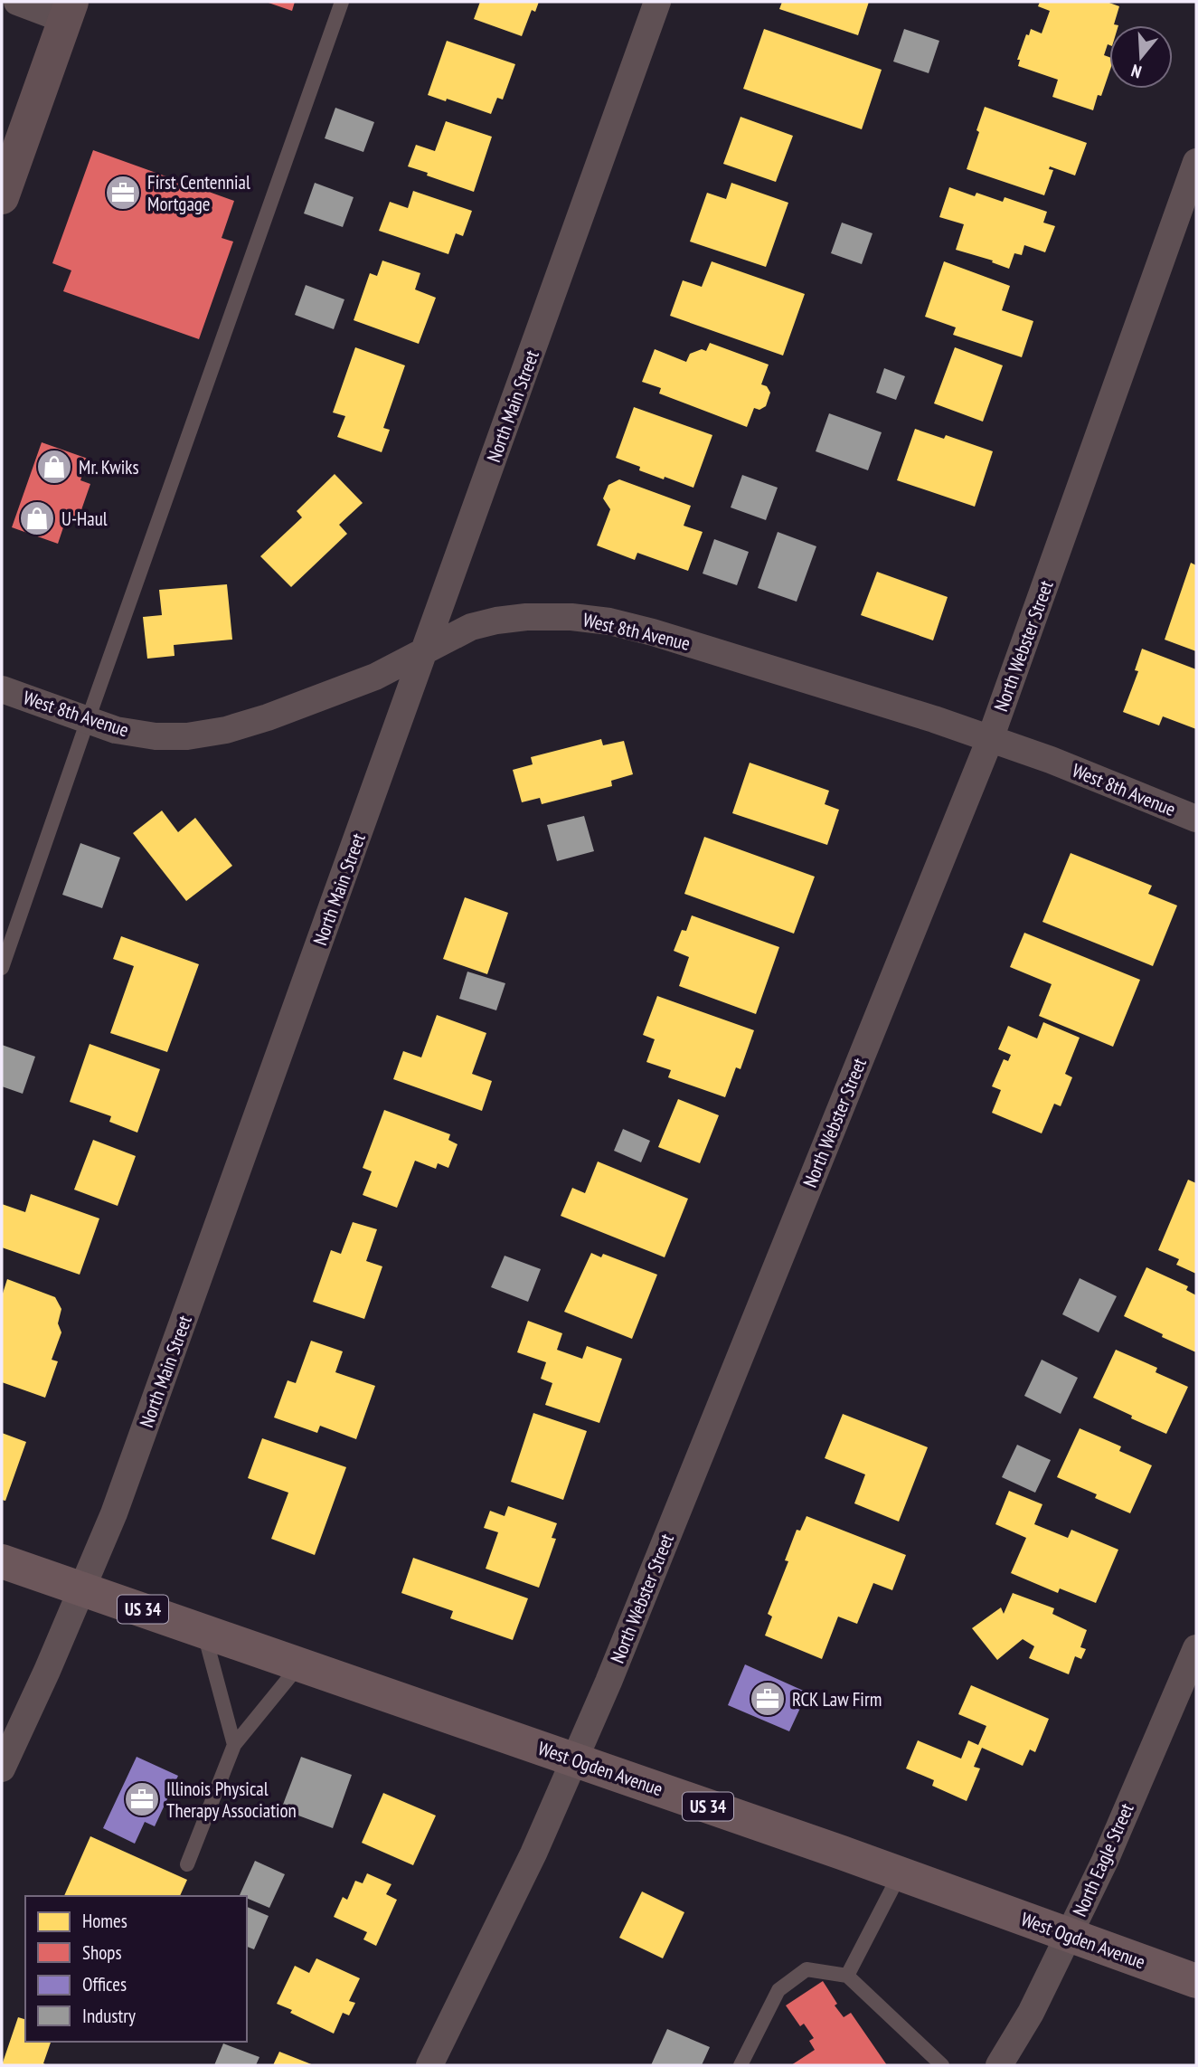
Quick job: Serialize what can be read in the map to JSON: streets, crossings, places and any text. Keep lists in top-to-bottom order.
{
  "streets": {
    "main road": ["US 34", "West Ogden Avenue"],
    "street": [
      "North Main Street",
      "West 8th Avenue",
      "North Webster Street",
      "North Eagle Street"
    ]
  },
  "crossings": [
    ["North Main Street", "West 8th Avenue"],
    ["North Main Street", "West Ogden Avenue"],
    ["West 8th Avenue", "North Webster Street"],
    ["North Webster Street", "West Ogden Avenue"],
    ["West Ogden Avenue", "North Eagle Street"]
  ],
  "places": {
    "office": ["First Centennial Mortgage", "RCK Law Firm", "Illinois Physical Therapy Association"],
    "shop": ["Mr. Kwiks", "U-Haul"]
  },
  "legend": [
    "Homes",
    "Shops",
    "Offices",
    "Industry"
  ],
  "north": "bottom"
}
